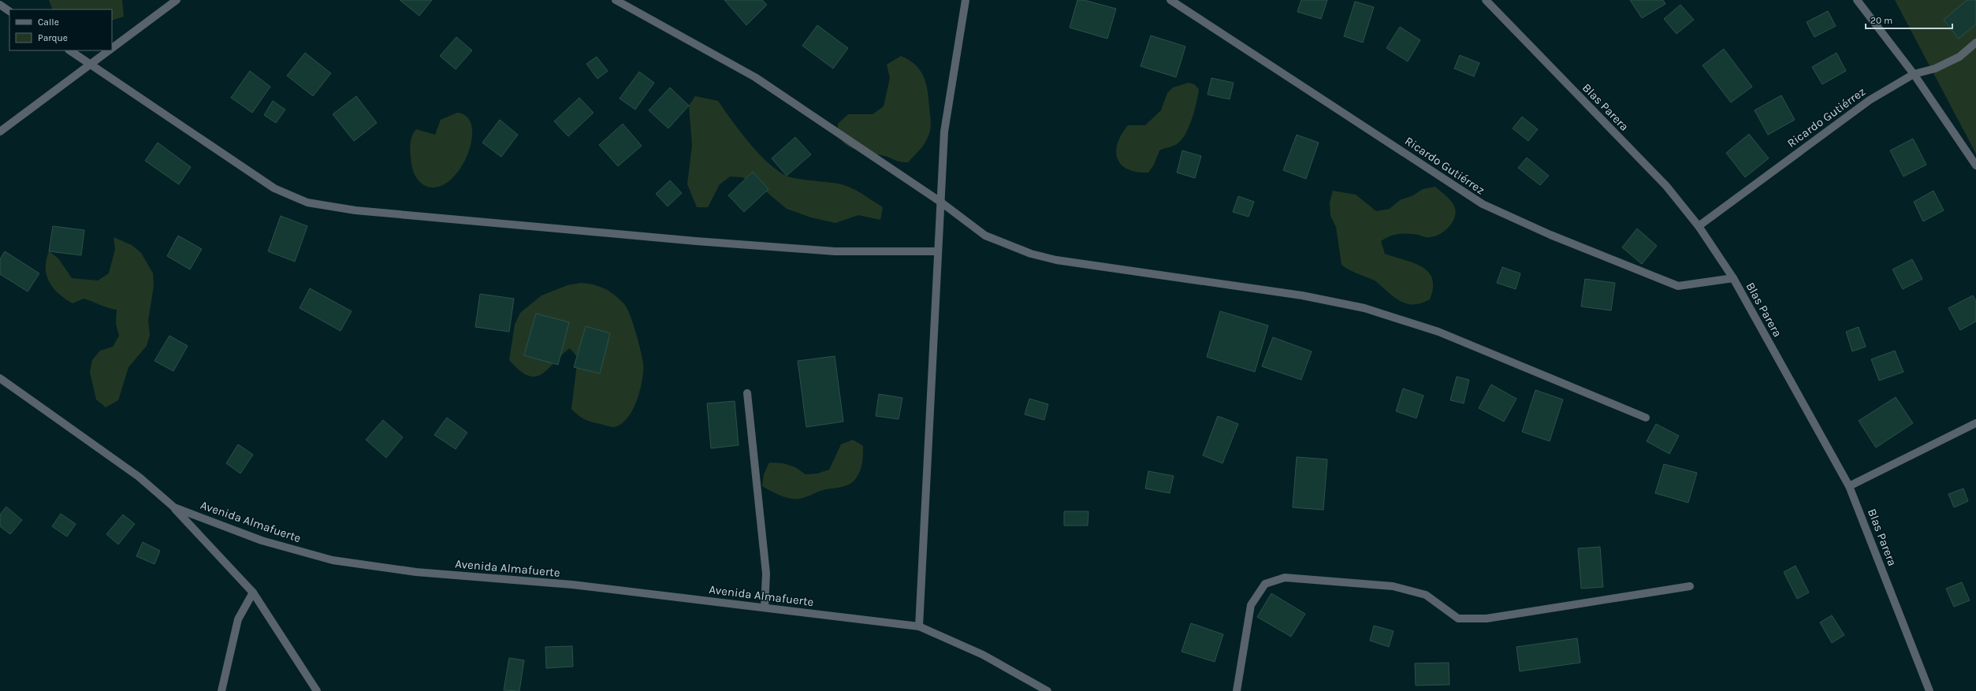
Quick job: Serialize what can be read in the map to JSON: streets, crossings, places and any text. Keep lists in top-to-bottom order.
{
  "streets": {
    "street": ["Blas Parera", "Ricardo Gutiérrez", "Avenida Almafuerte"]
  },
  "crossings": [
    ["Blas Parera", "Ricardo Gutiérrez"]
  ],
  "legend": ["Calle", "Parque"],
  "scale_bar": "20 m"
}
